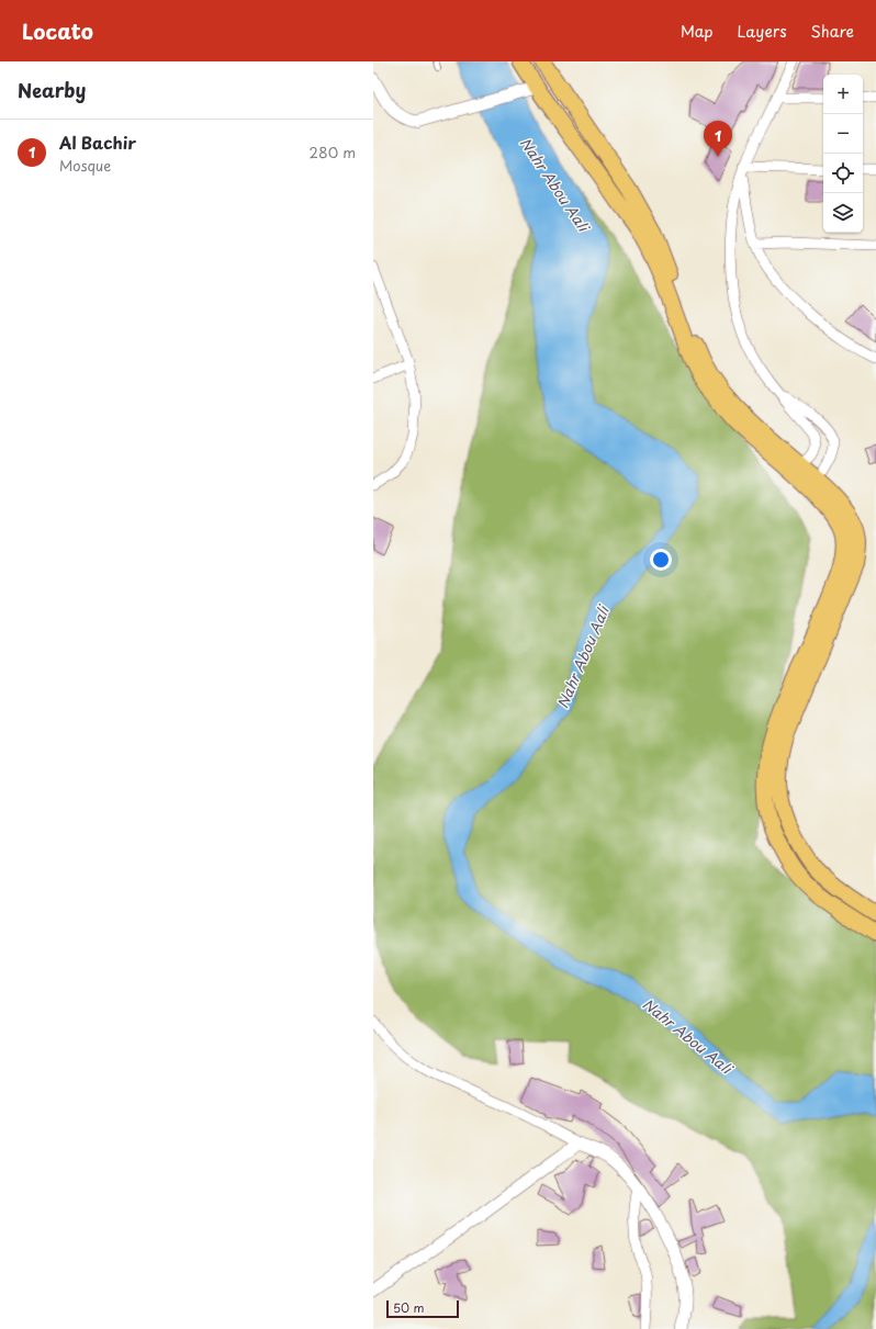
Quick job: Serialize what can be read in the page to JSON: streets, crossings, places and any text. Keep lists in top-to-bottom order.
{
  "water": ["Nahr Abou Aali"],
  "scale_bar": "50 m",
  "page": {
    "header": "Locato",
    "nav": ["Map", "Layers", "Share"],
    "heading": "Nearby",
    "map_buttons": ["+", "−"],
    "list": [
      {
        "mark": "1",
        "name": "Al Bachir",
        "note": "Mosque",
        "value": "280 m"
      }
    ],
    "pins": "1",
    "scale": "50 m"
  }
}
